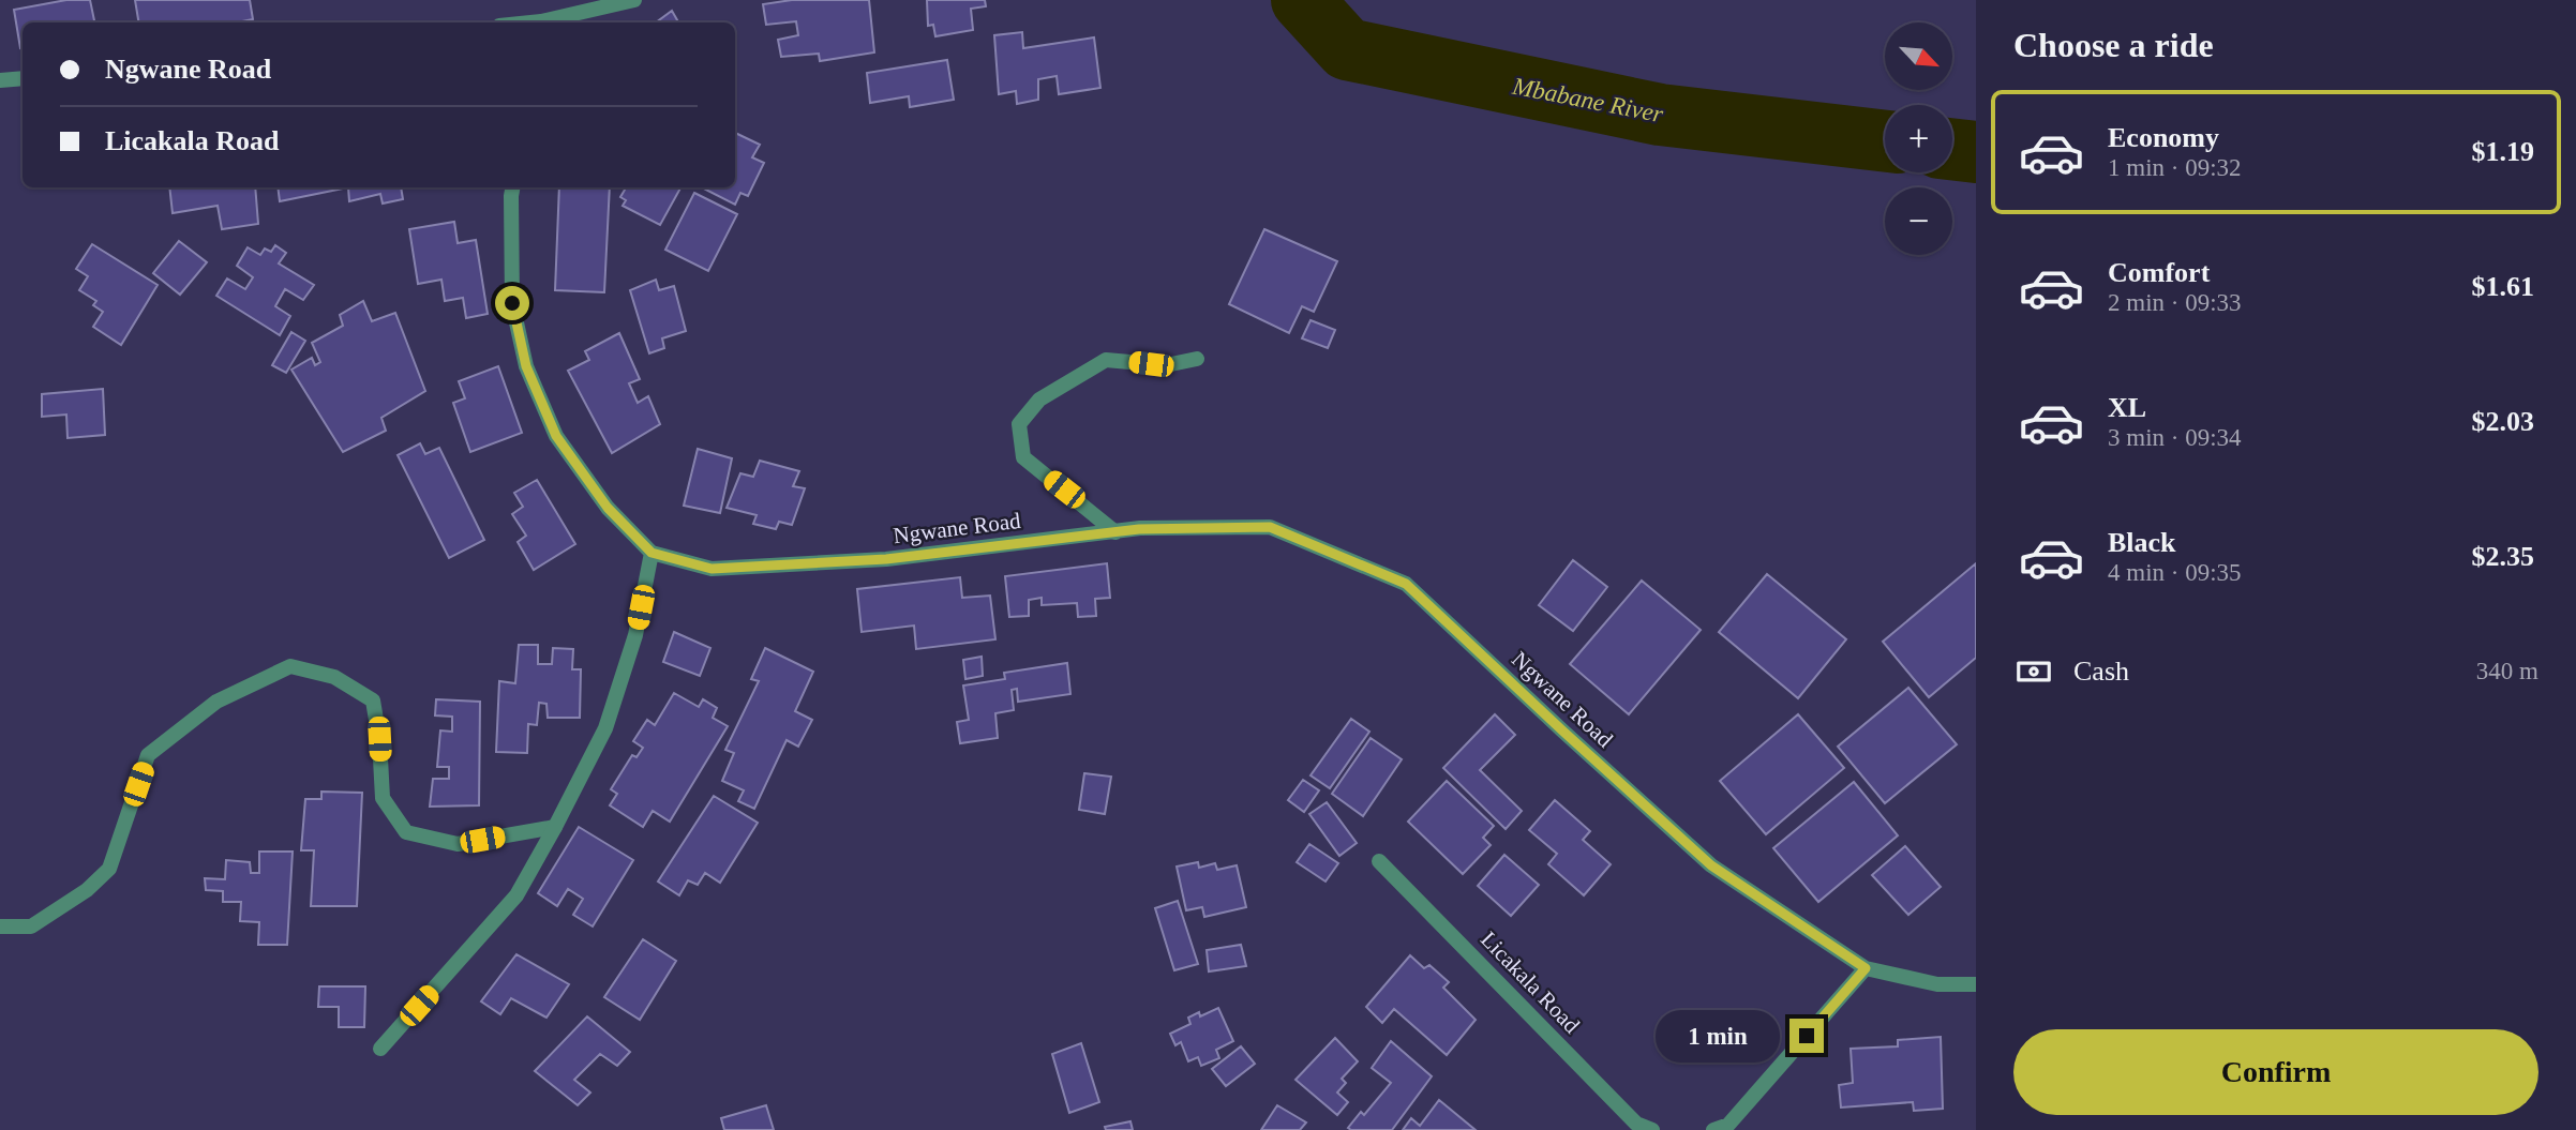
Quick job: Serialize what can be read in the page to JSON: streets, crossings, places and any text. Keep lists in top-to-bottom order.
{
  "streets": {
    "street": ["Ngwane Road", "Licakala Road"]
  },
  "water": ["Mbabane River"],
  "north": "bottom right",
  "page": {
    "heading": "Choose a ride",
    "map_buttons": ["+", "−"],
    "banner": ["Ngwane Road", "Licakala Road"],
    "list": [
      {
        "name": "Economy",
        "note": "1 min · 09:32",
        "value": "$1.19"
      },
      {
        "name": "Comfort",
        "note": "2 min · 09:33",
        "value": "$1.61"
      },
      {
        "name": "XL",
        "note": "3 min · 09:34",
        "value": "$2.03"
      },
      {
        "name": "Black",
        "note": "4 min · 09:35",
        "value": "$2.35"
      }
    ],
    "pay": ["Cash", "340 m"],
    "bubble": "1 min",
    "buttons": "Confirm"
  }
}
